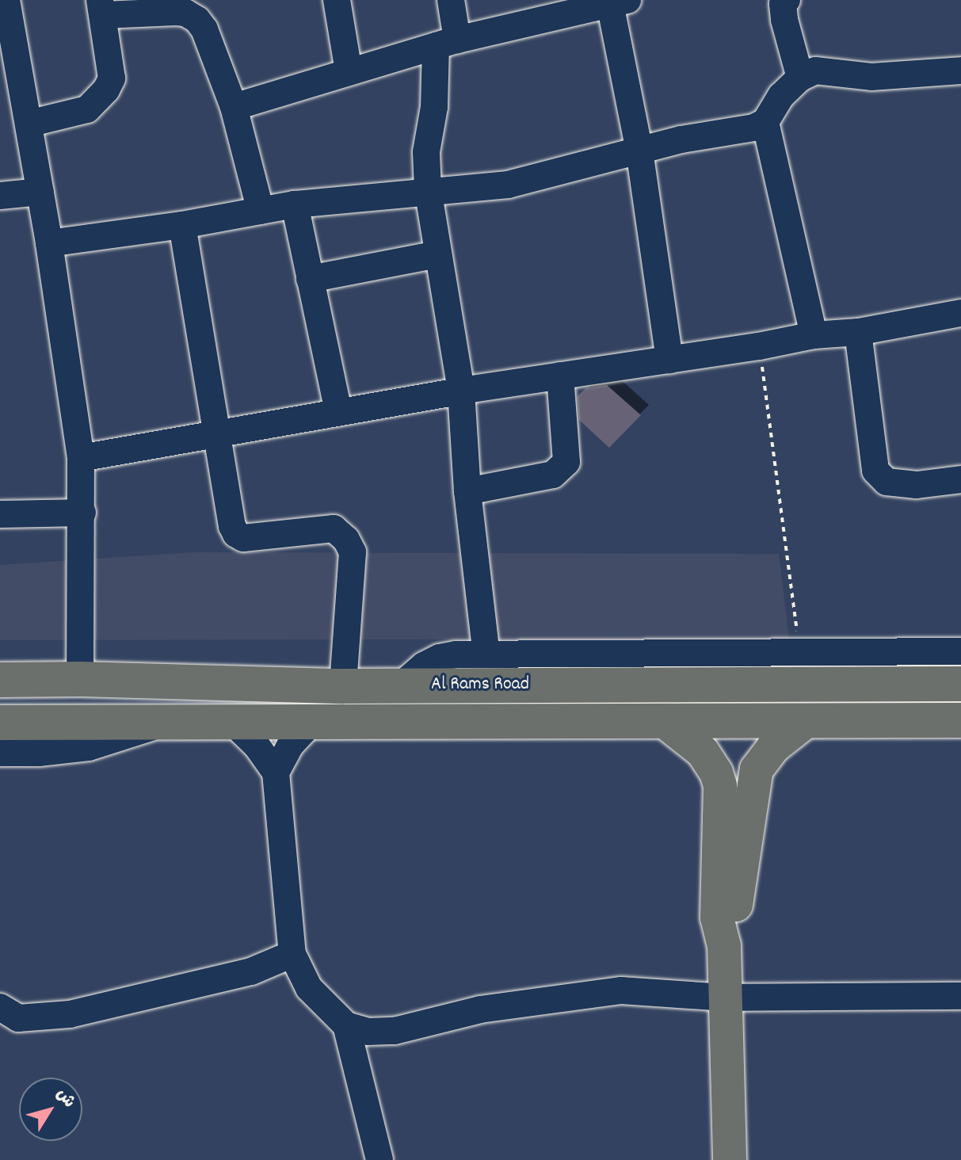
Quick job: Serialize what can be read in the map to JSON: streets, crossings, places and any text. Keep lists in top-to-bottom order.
{
  "streets": {
    "highway": ["Al Rams Road"]
  },
  "north": "top right"
}
